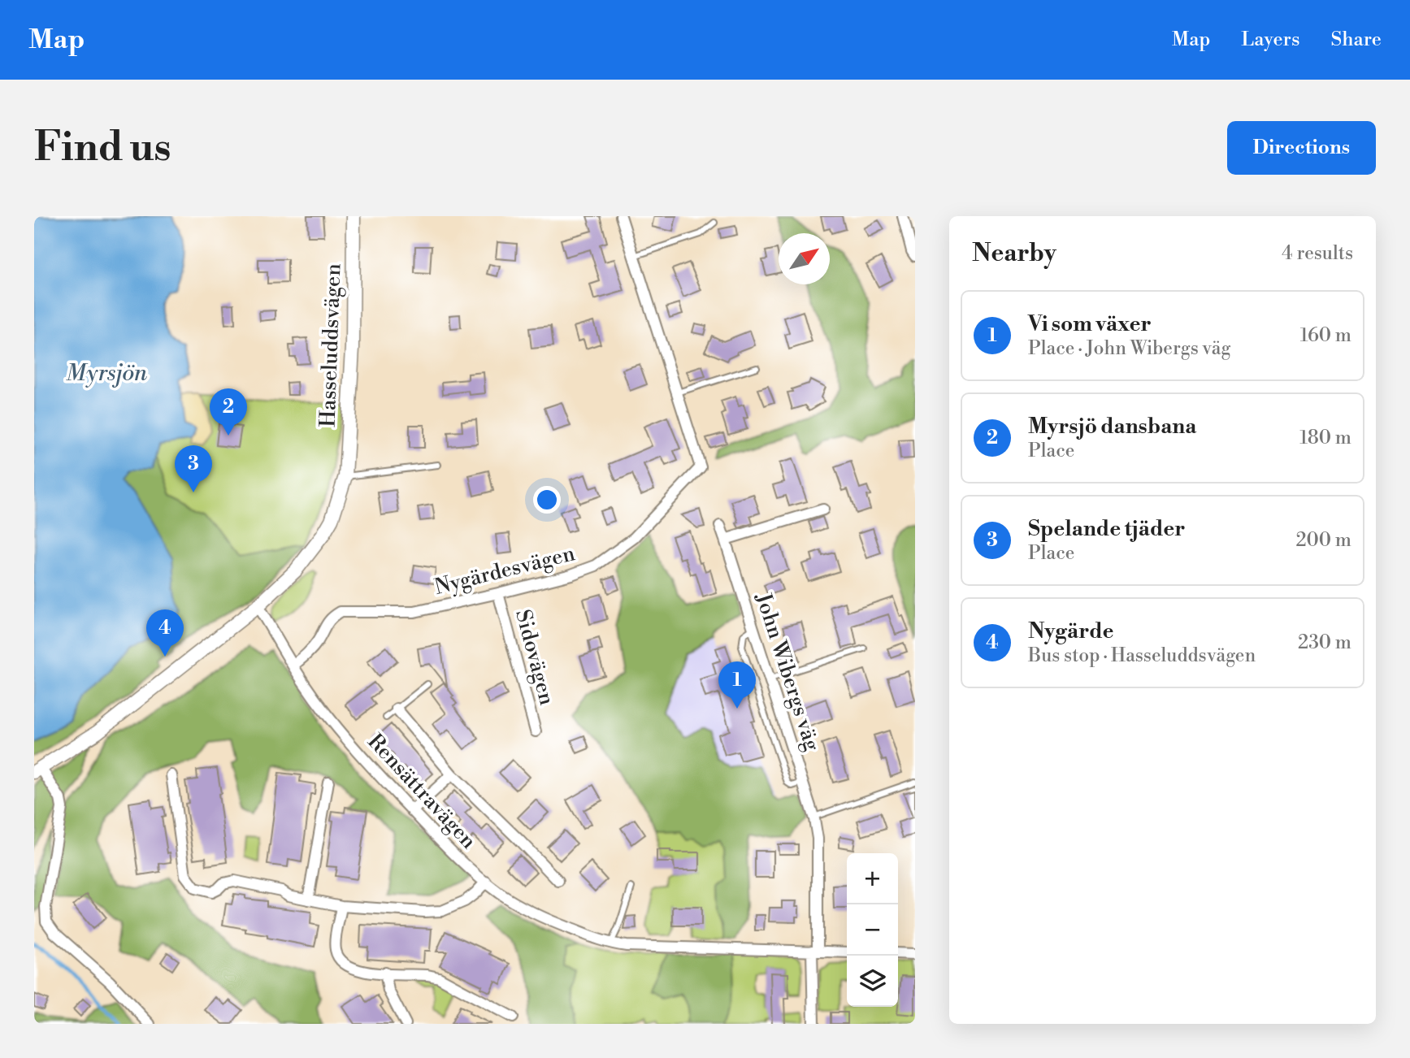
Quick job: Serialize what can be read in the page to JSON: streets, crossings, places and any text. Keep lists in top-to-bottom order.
{
  "streets": {
    "street": [
      "Hasseluddsvägen",
      "Nygärdesvägen",
      "Sidovägen",
      "John Wibergs väg",
      "Rensättravägen"
    ]
  },
  "crossings": [
    ["Hasseluddsvägen", "Rensättravägen"],
    ["Nygärdesvägen", "Sidovägen"],
    ["Nygärdesvägen", "Rensättravägen"],
    ["John Wibergs väg", "Rensättravägen"]
  ],
  "water": ["Myrsjön"],
  "north": "top right",
  "page": {
    "header": "Map",
    "nav": ["Map", "Layers", "Share"],
    "buttons": "Directions",
    "title": "Find us",
    "heading": ["Nearby", "4 results"],
    "list": [
      {
        "mark": "1",
        "name": "Vi som växer",
        "note": "Place · John Wibergs väg",
        "value": "160 m"
      },
      {
        "mark": "2",
        "name": "Myrsjö dansbana",
        "note": "Place",
        "value": "180 m"
      },
      {
        "mark": "3",
        "name": "Spelande tjäder",
        "note": "Place",
        "value": "200 m"
      },
      {
        "mark": "4",
        "name": "Nygärde",
        "note": "Bus stop · Hasseluddsvägen",
        "value": "230 m"
      }
    ],
    "pins": [
      "2",
      "3",
      "4",
      "1"
    ],
    "map_buttons": ["+", "−"]
  }
}
